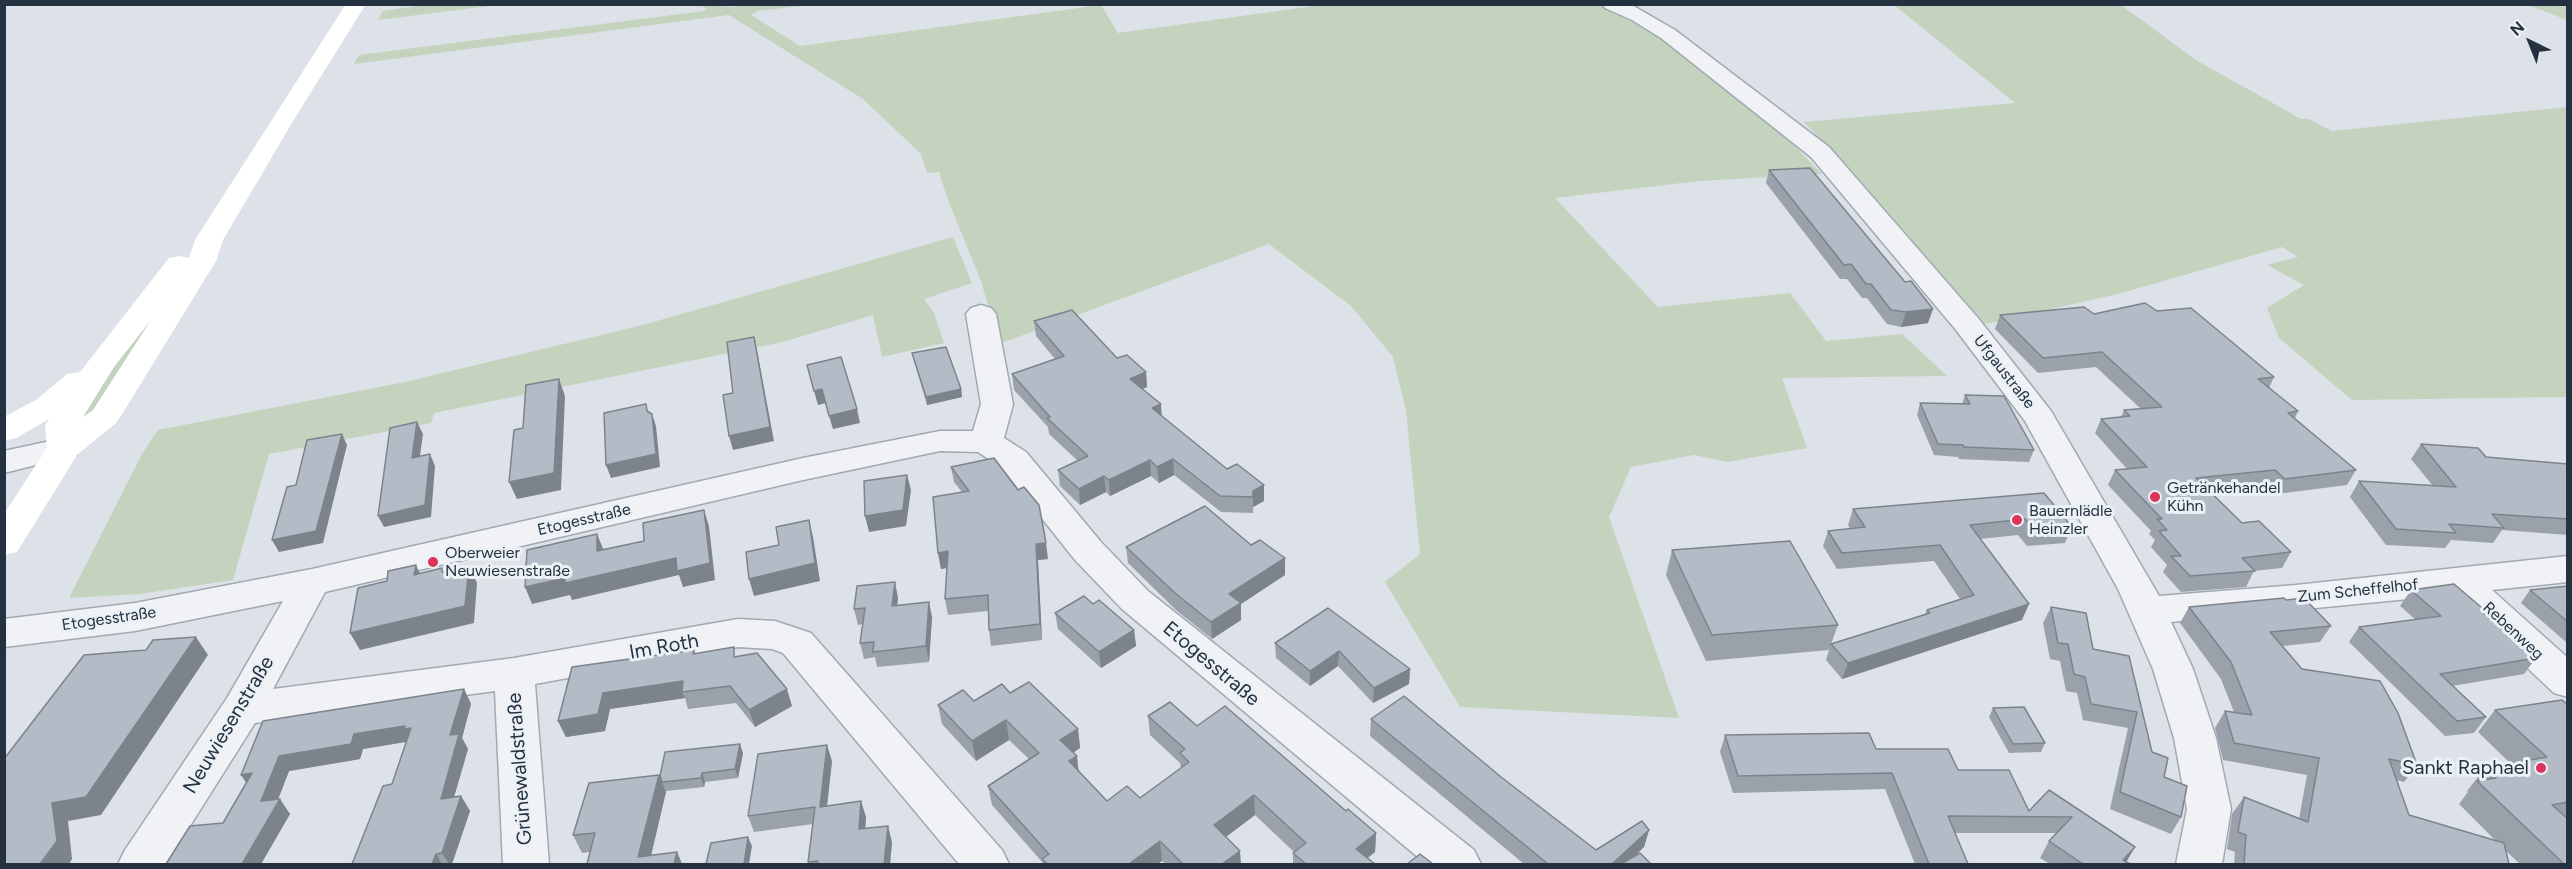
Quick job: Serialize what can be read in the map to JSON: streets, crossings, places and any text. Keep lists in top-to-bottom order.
{
  "streets": {
    "street": [
      "Ufgaustraße",
      "Etogesstraße",
      "Zum Scheffelhof",
      "Rebenweg",
      "Im Roth",
      "Neuwiesenstraße",
      "Grünewaldstraße"
    ]
  },
  "crossings": [
    ["Ufgaustraße", "Zum Scheffelhof"],
    ["Etogesstraße", "Neuwiesenstraße"],
    ["Zum Scheffelhof", "Rebenweg"],
    ["Im Roth", "Neuwiesenstraße"],
    ["Im Roth", "Grünewaldstraße"]
  ],
  "places": [
    "Getränkehandel Kühn",
    "Bauernlädle Heinzler",
    "Oberweier Neuwiesenstraße",
    "Sankt Raphael"
  ],
  "north": "top left"
}
